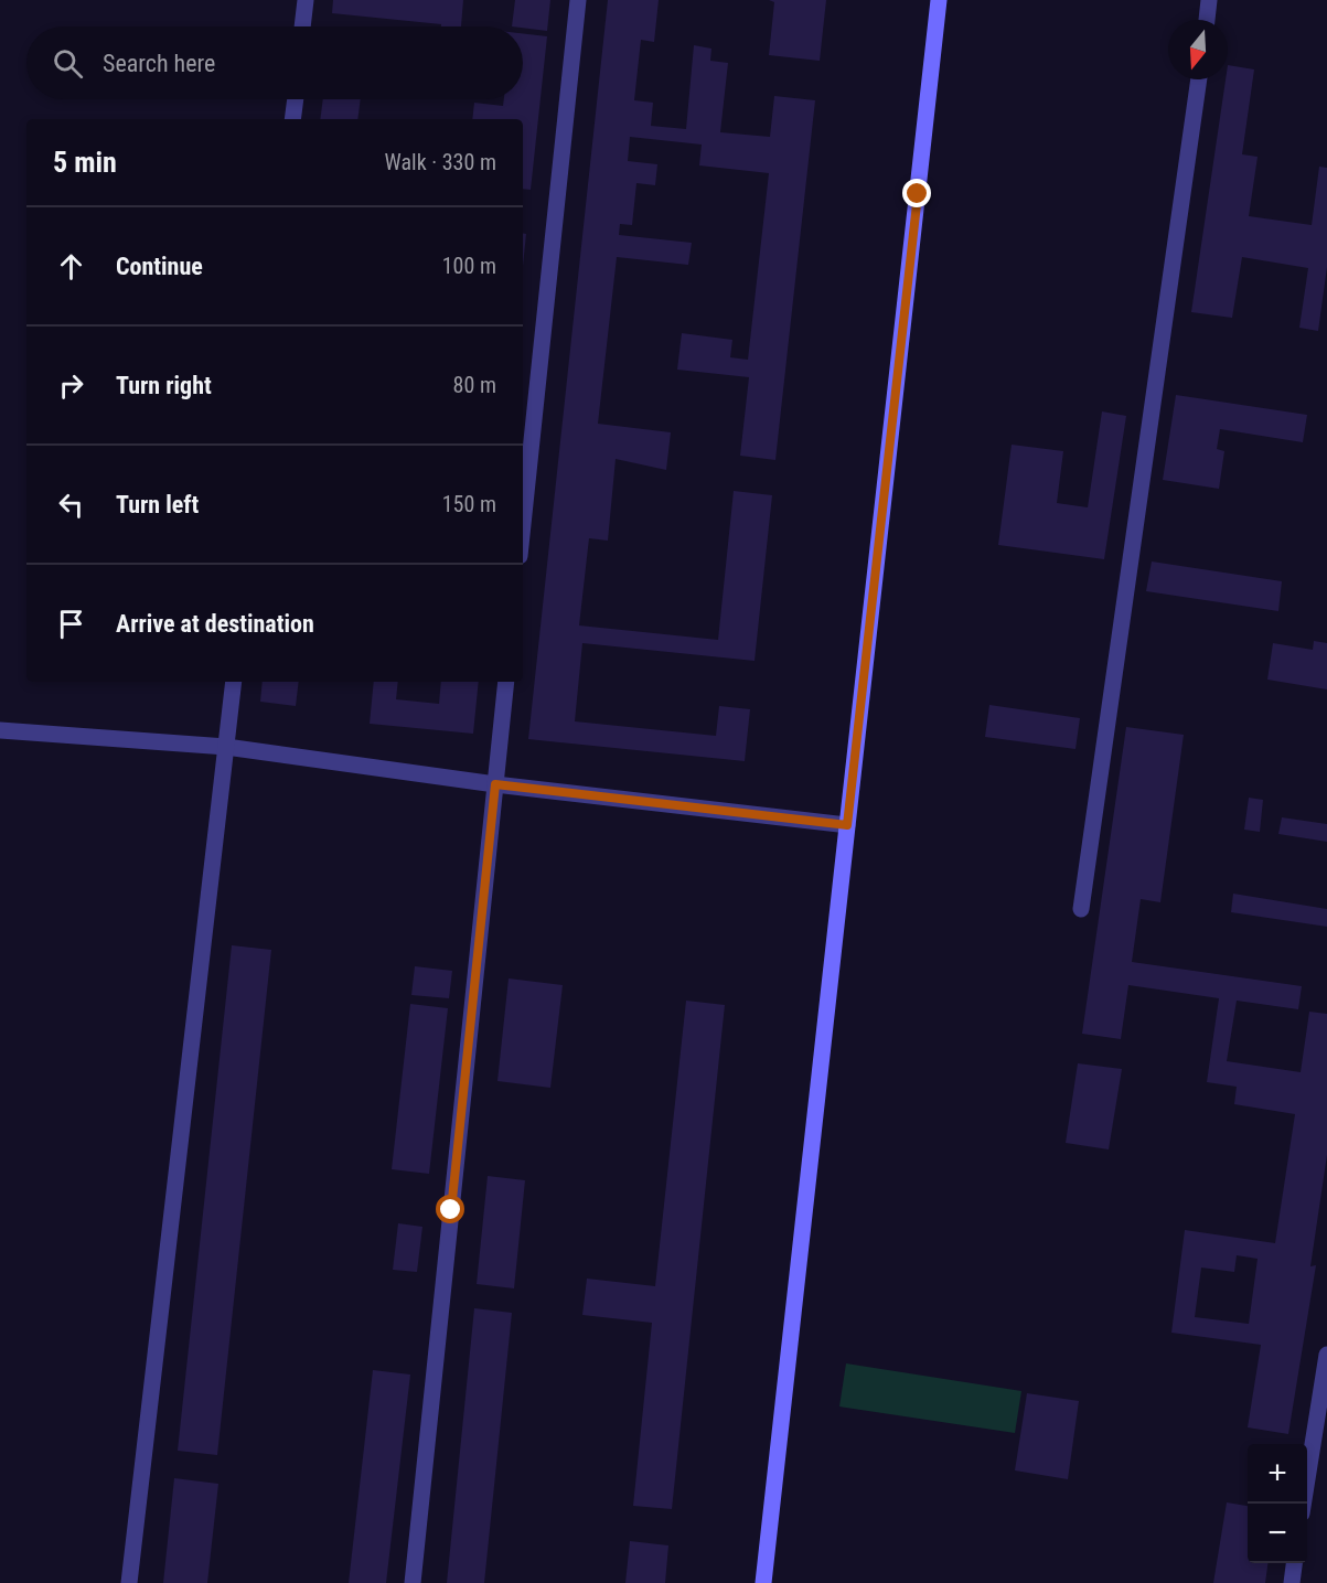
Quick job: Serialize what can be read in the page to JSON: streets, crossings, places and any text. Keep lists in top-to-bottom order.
{
  "north": "bottom",
  "page": {
    "search": "Search here",
    "heading": ["5 min", "Walk · 330 m"],
    "list": [
      ["Continue", "100 m"],
      ["Turn right", "80 m"],
      ["Turn left", "150 m"],
      "Arrive at destination"
    ],
    "map_buttons": ["+", "−"]
  }
}
